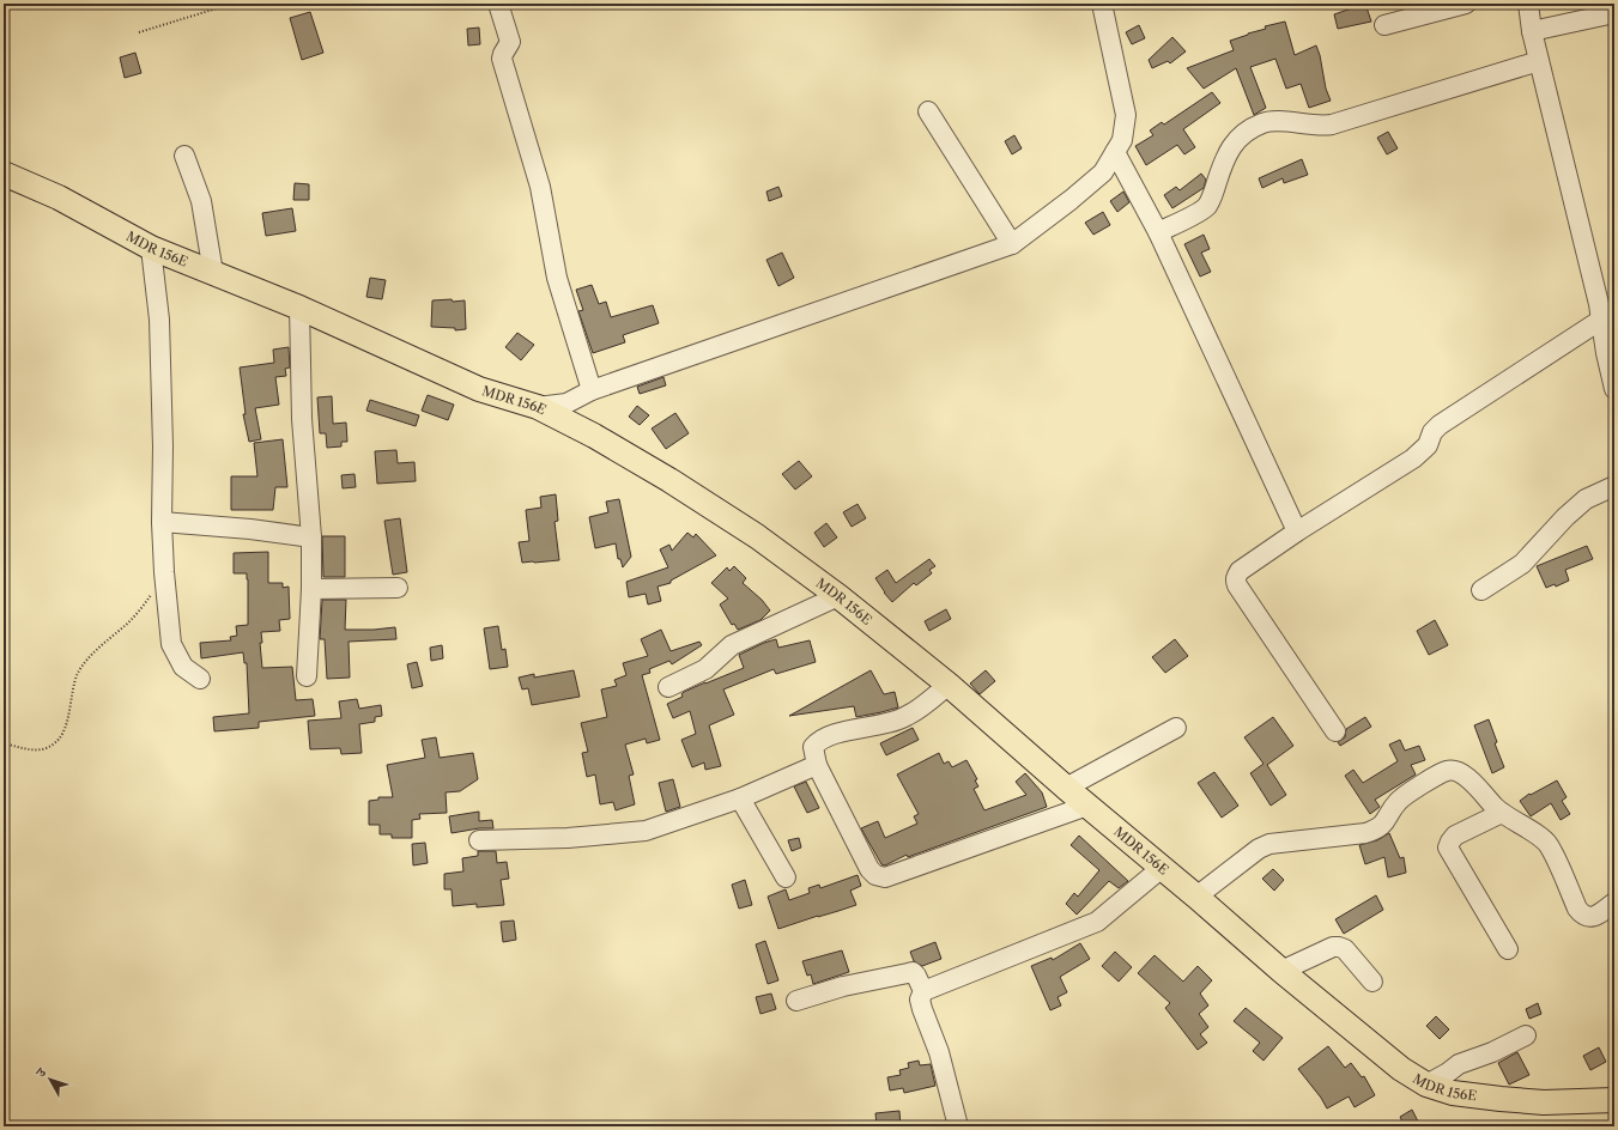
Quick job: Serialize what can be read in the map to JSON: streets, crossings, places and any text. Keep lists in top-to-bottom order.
{
  "streets": {
    "main road": ["MDR 156E"]
  },
  "north": "top left"
}
